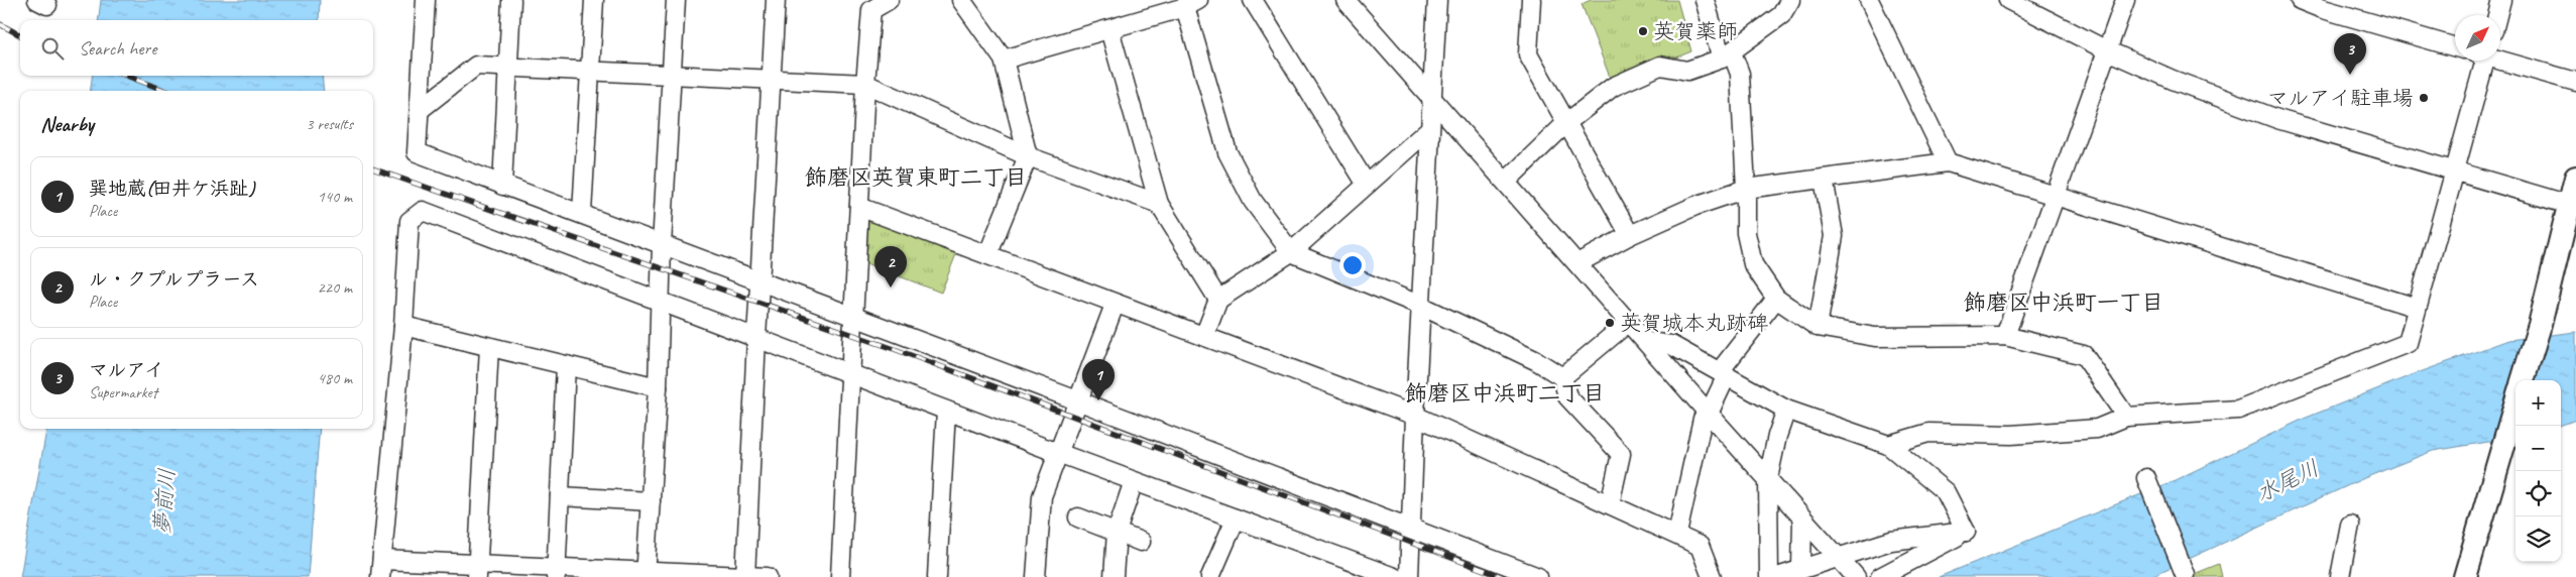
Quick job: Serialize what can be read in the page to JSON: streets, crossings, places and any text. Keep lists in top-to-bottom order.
{
  "districts": ["飾磨区英賀東町二丁目", "飾磨区中浜町一丁目", "飾磨区中浜町二丁目"],
  "water": ["水尾川", "夢前川"],
  "places": ["英賀薬師", "マルアイ駐車場", "英賀城本丸跡碑"],
  "north": "top right",
  "page": {
    "search": "Search here",
    "pins": ["3", "2", "1"],
    "heading": ["Nearby", "3 results"],
    "list": [
      {
        "mark": "1",
        "name": "巽地蔵(田井ケ浜趾)",
        "note": "Place",
        "value": "140 m"
      },
      {
        "mark": "2",
        "name": "ル・クプルプラース",
        "note": "Place",
        "value": "220 m"
      },
      {
        "mark": "3",
        "name": "マルアイ",
        "note": "Supermarket",
        "value": "480 m"
      }
    ],
    "map_buttons": ["+", "−"]
  }
}
